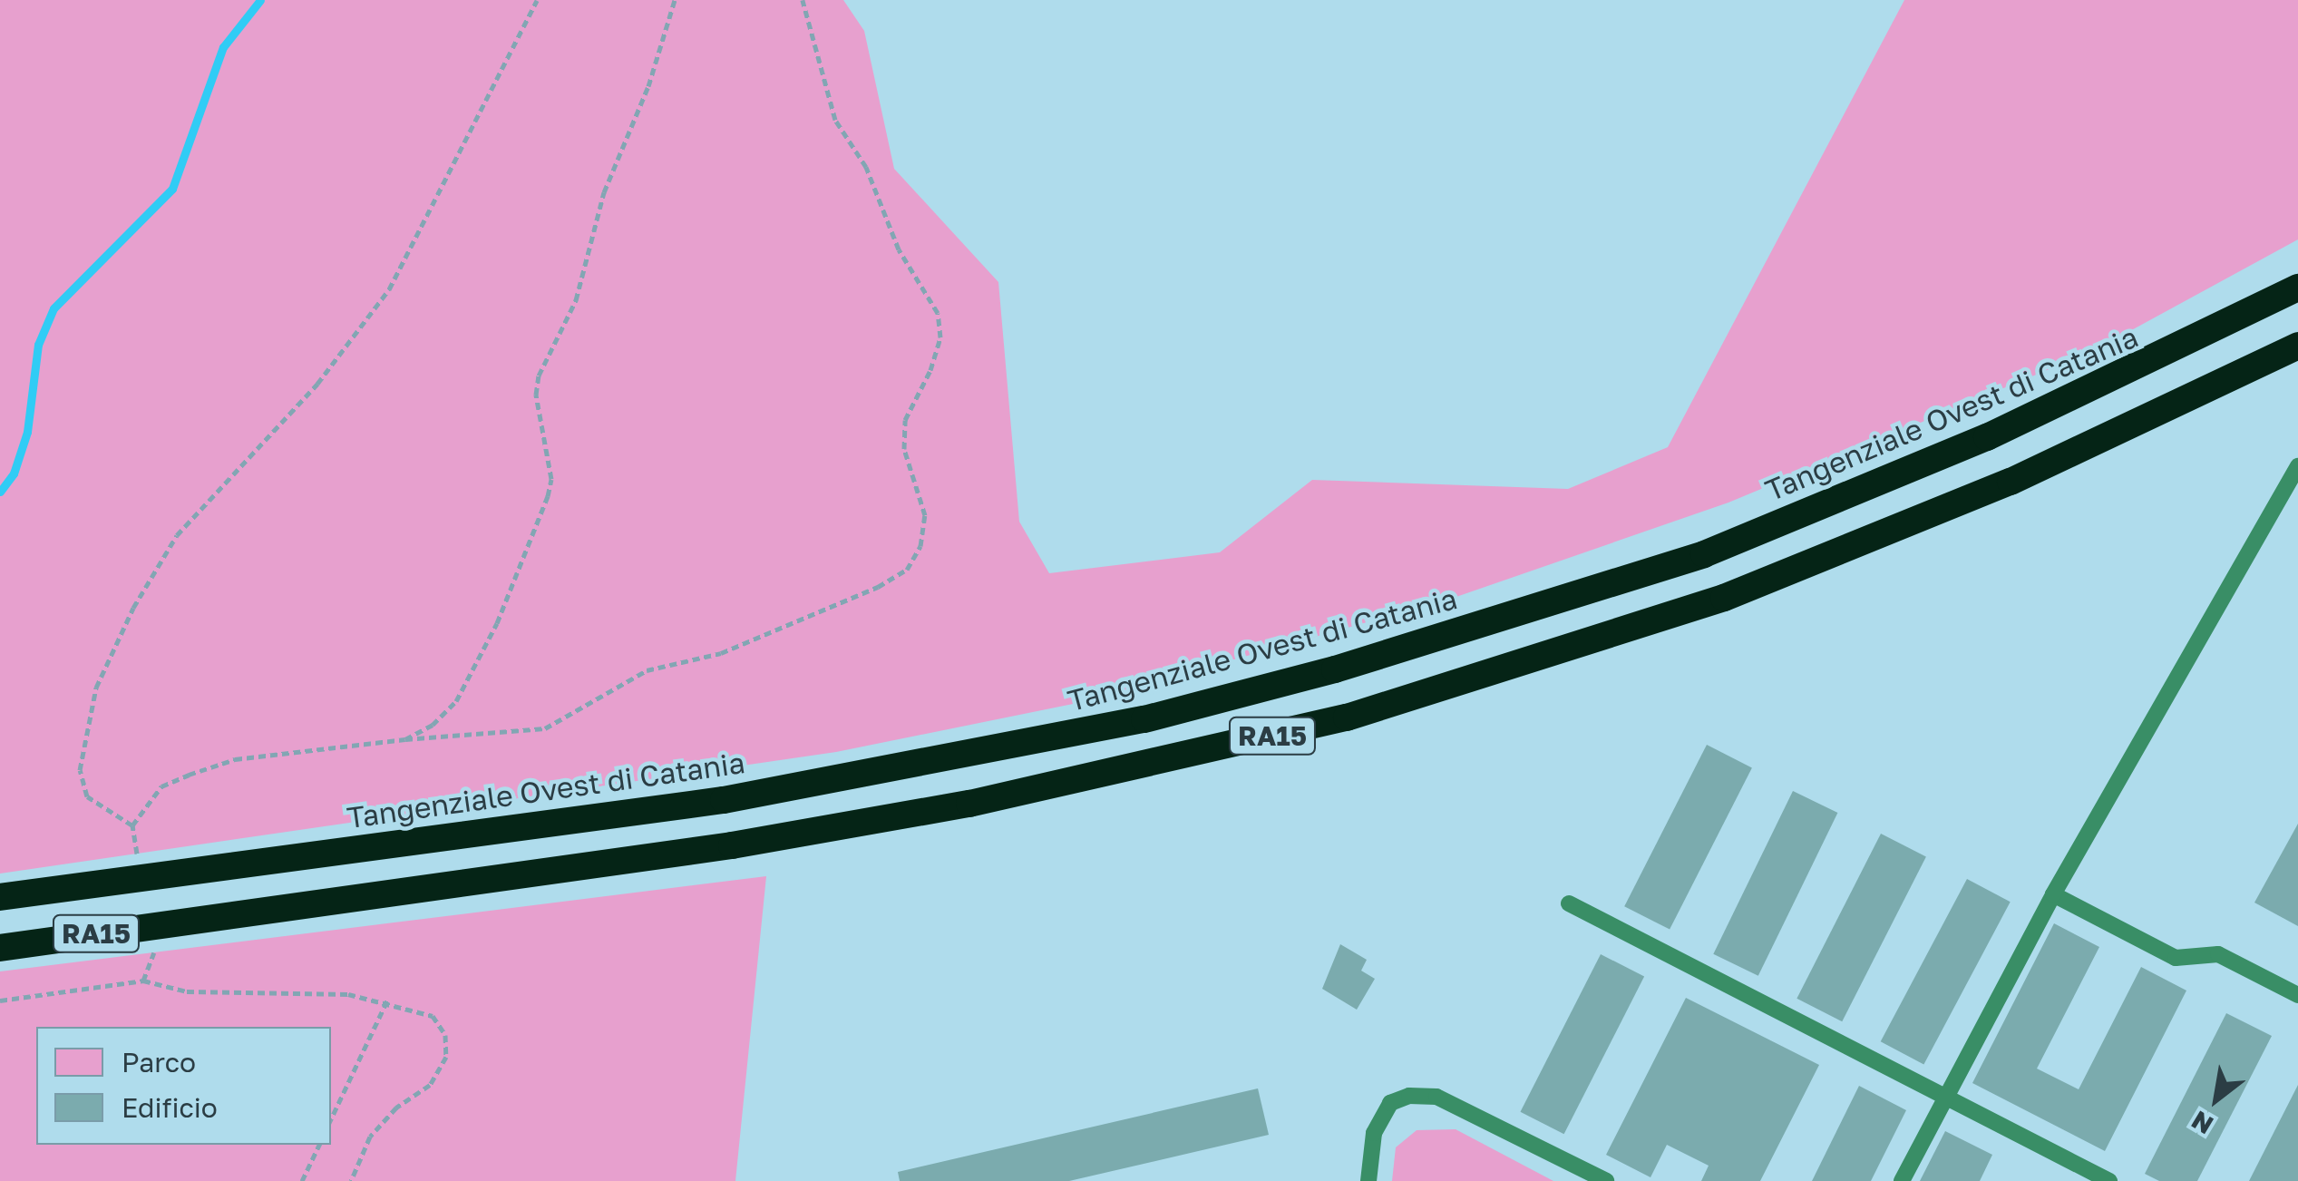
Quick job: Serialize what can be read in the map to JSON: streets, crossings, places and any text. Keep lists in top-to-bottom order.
{
  "streets": {
    "highway": ["Tangenziale Ovest di Catania", "RA15"]
  },
  "legend": ["Parco", "Edificio"],
  "north": "bottom left"
}
